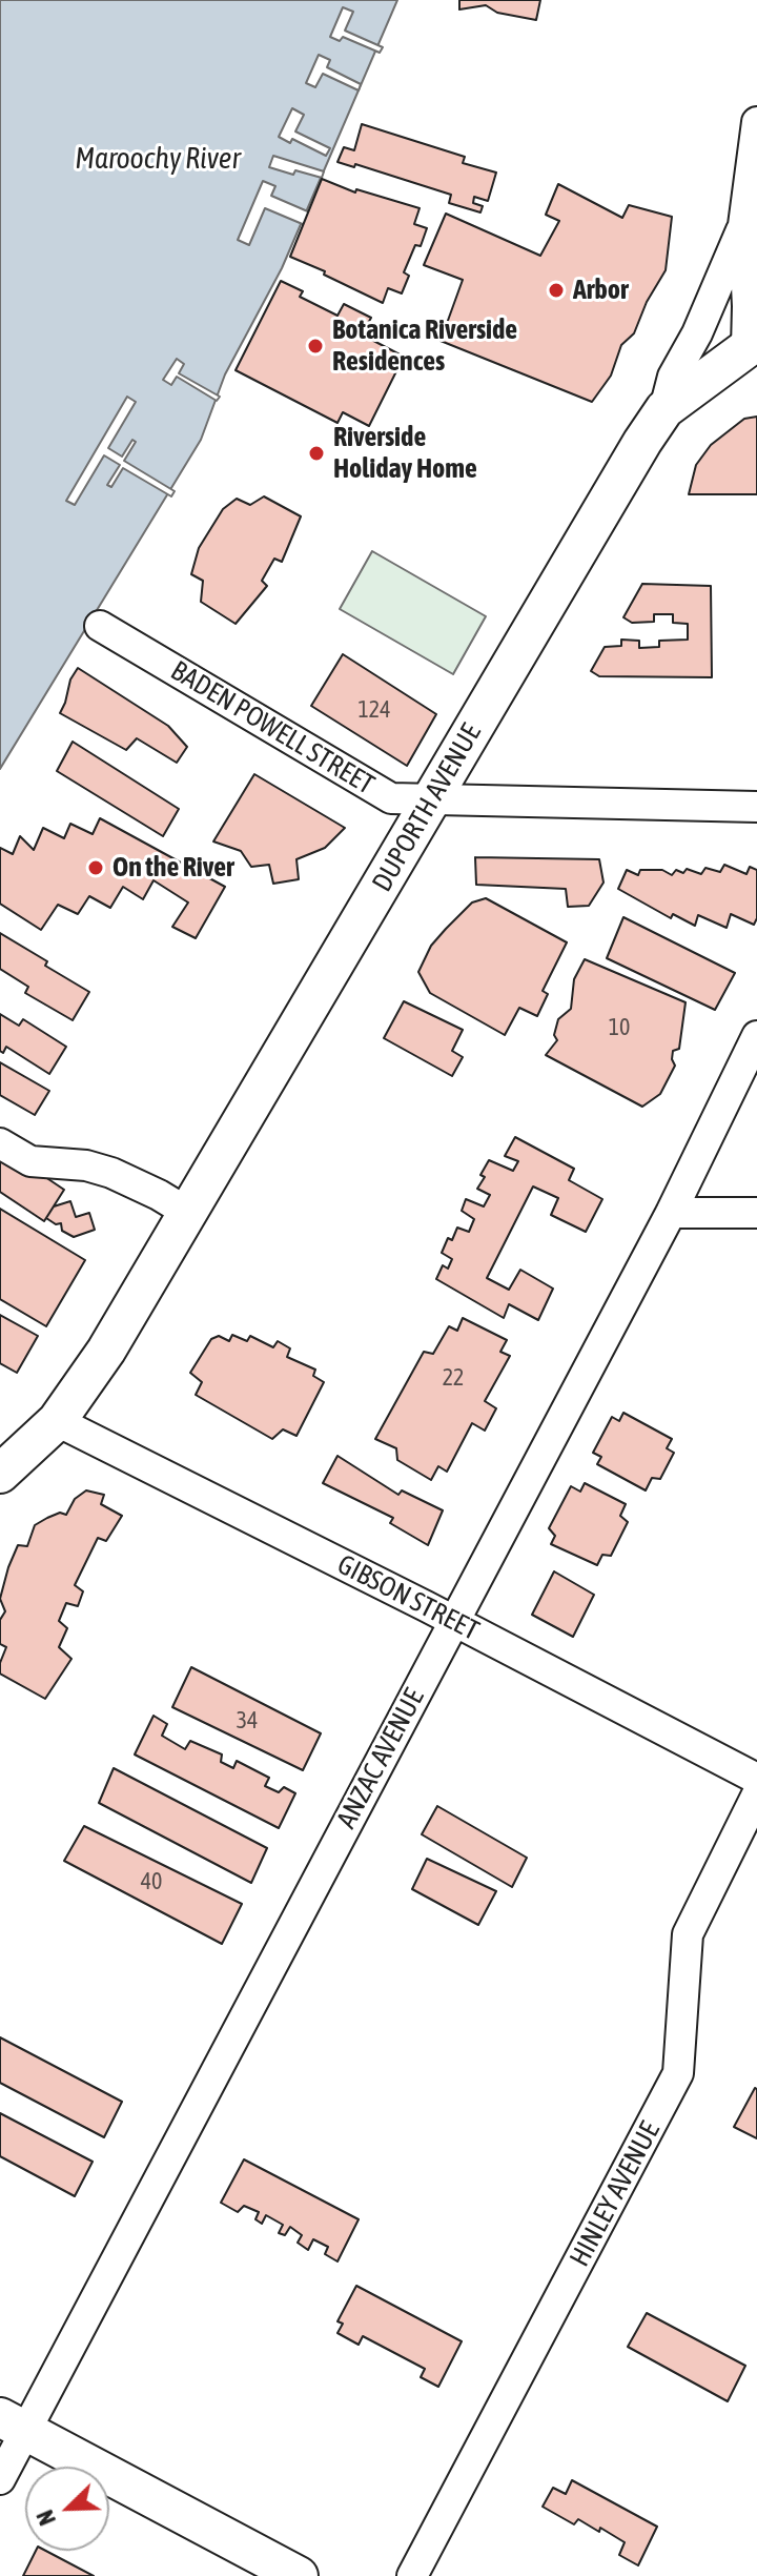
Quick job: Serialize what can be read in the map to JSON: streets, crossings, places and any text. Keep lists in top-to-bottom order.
{
  "streets": {
    "main road": ["DUPORTH AVENUE"],
    "street": [
      "BADEN POWELL STREET",
      "GIBSON STREET",
      "ANZAC AVENUE",
      "HINLEY AVENUE"
    ]
  },
  "crossings": [
    ["BADEN POWELL STREET", "DUPORTH AVENUE"],
    ["DUPORTH AVENUE", "GIBSON STREET"],
    ["GIBSON STREET", "ANZAC AVENUE"]
  ],
  "water": ["Maroochy River"],
  "places": [
    "Arbor",
    "Botanica Riverside Residences",
    "Riverside Holiday Home",
    "On the River"
  ],
  "house_numbers": [
    "124",
    "10",
    "22",
    "34",
    "40"
  ],
  "north": "bottom left"
}
